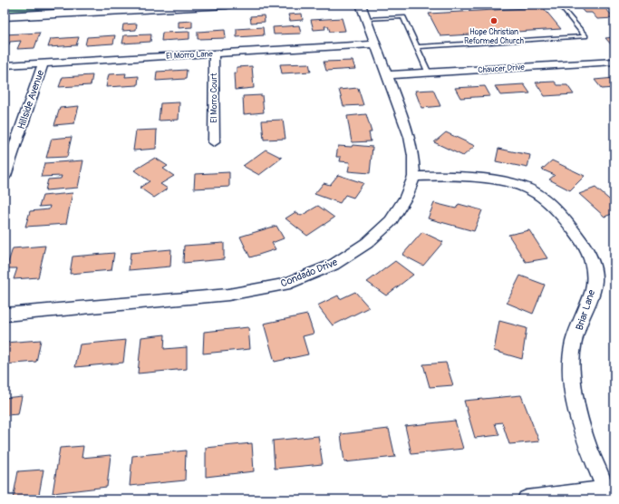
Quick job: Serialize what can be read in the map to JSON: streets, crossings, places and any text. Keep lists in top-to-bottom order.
{
  "streets": {
    "street": [
      "El Morro Lane",
      "Chaucer Drive",
      "El Morro Court",
      "Hillside Avenue",
      "Condado Drive",
      "Briar Lane"
    ]
  },
  "crossings": [
    ["El Morro Lane", "El Morro Court"],
    ["El Morro Lane", "Hillside Avenue"],
    ["El Morro Lane", "Condado Drive"],
    ["Chaucer Drive", "Condado Drive"],
    ["Condado Drive", "Briar Lane"]
  ],
  "places": ["Hope Christian Reformed Church"]
}
